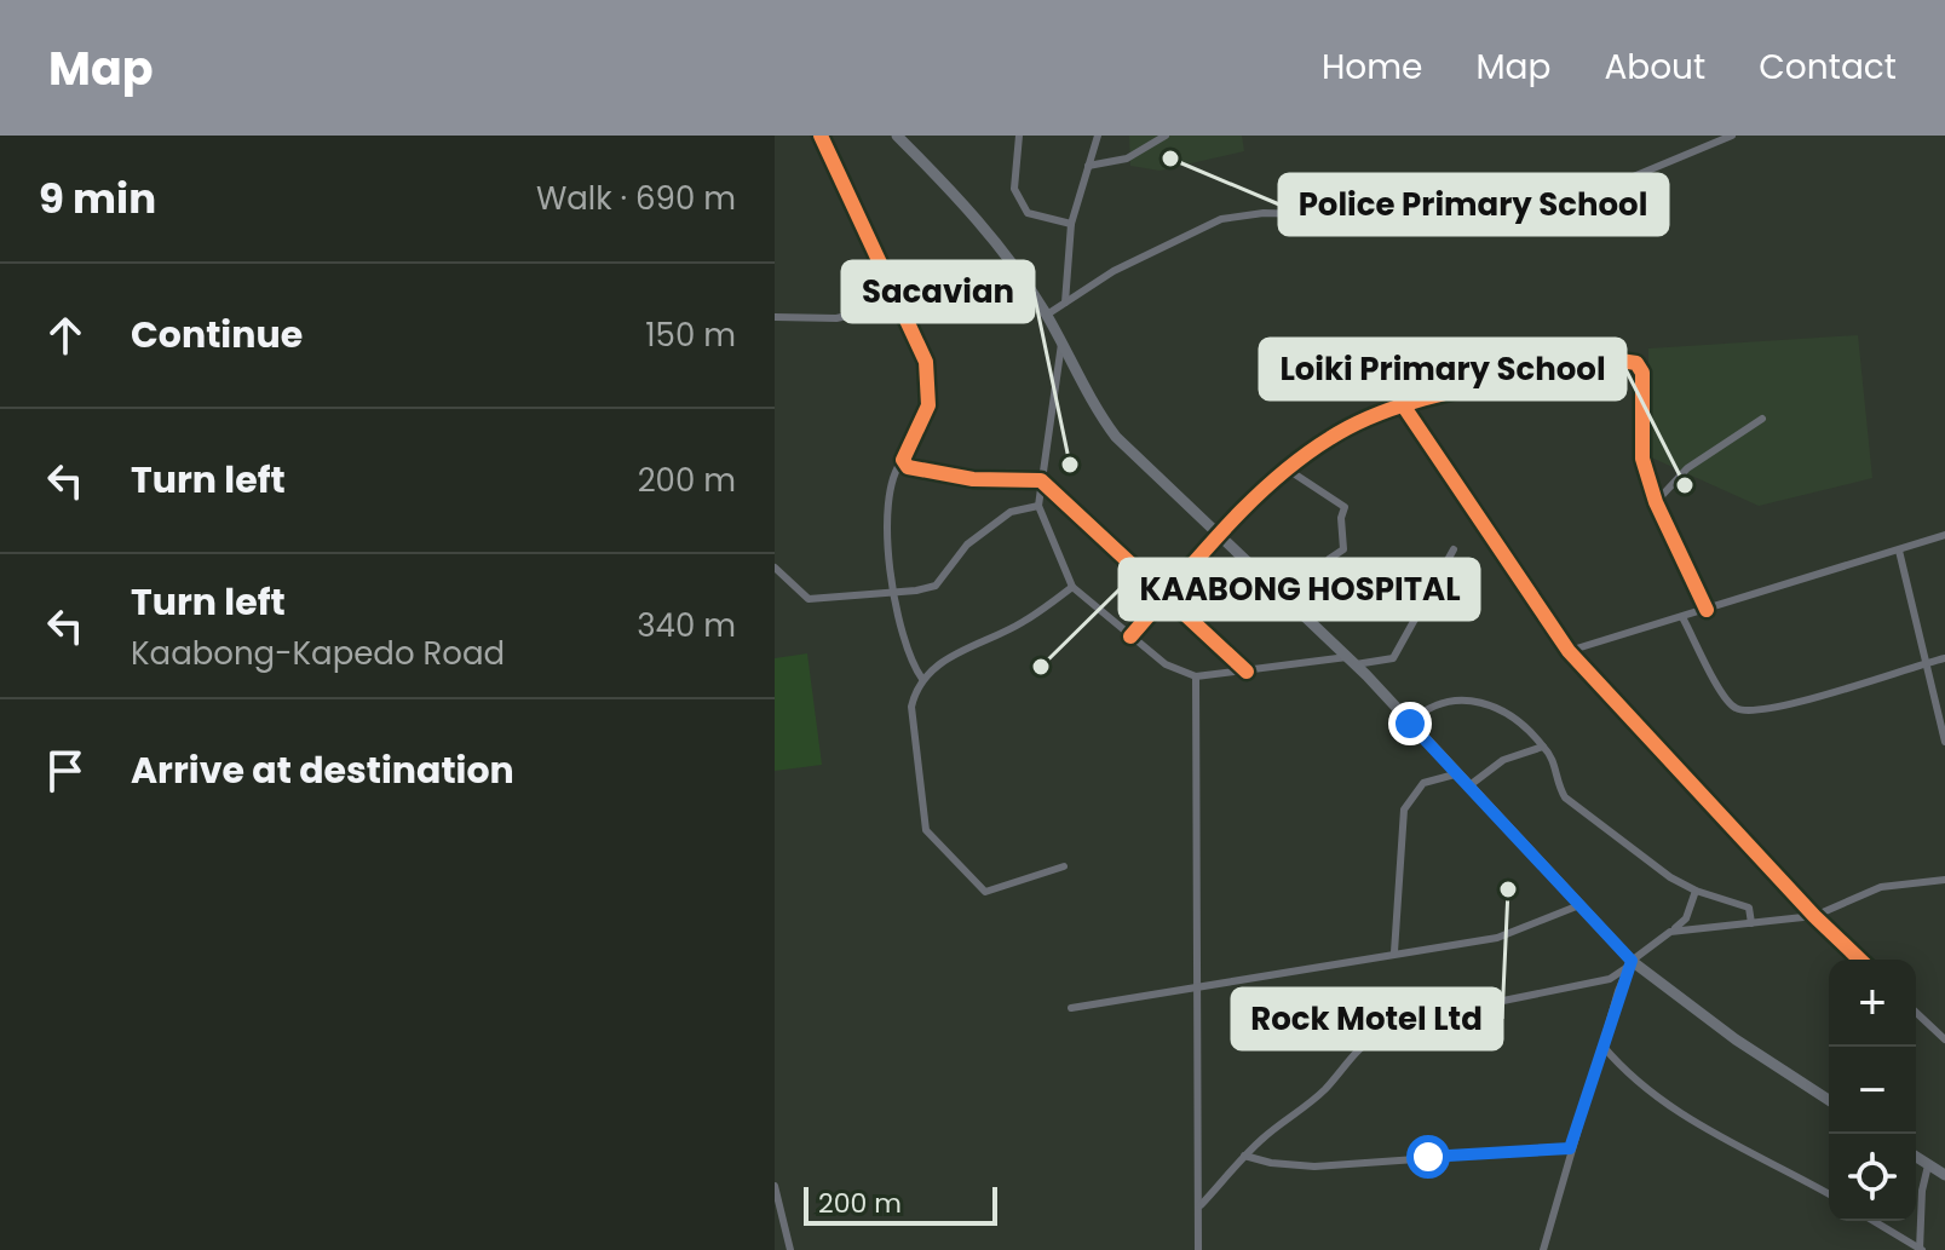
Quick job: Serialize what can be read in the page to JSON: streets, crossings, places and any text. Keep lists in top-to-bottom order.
{
  "places": [
    "Police Primary School",
    "Sacavian",
    "Loiki Primary School",
    "KAABONG HOSPITAL",
    "Rock Motel Ltd"
  ],
  "scale_bar": "200 m",
  "page": {
    "header": "Map",
    "nav": [
      "Home",
      "Map",
      "About",
      "Contact"
    ],
    "heading": ["9 min", "Walk · 690 m"],
    "list": [
      ["Continue", "150 m"],
      ["Turn left", "200 m"],
      ["Turn left", "Kaabong-Kapedo Road", "340 m"],
      "Arrive at destination"
    ],
    "map_buttons": ["+", "−"],
    "scale": "200 m"
  }
}
